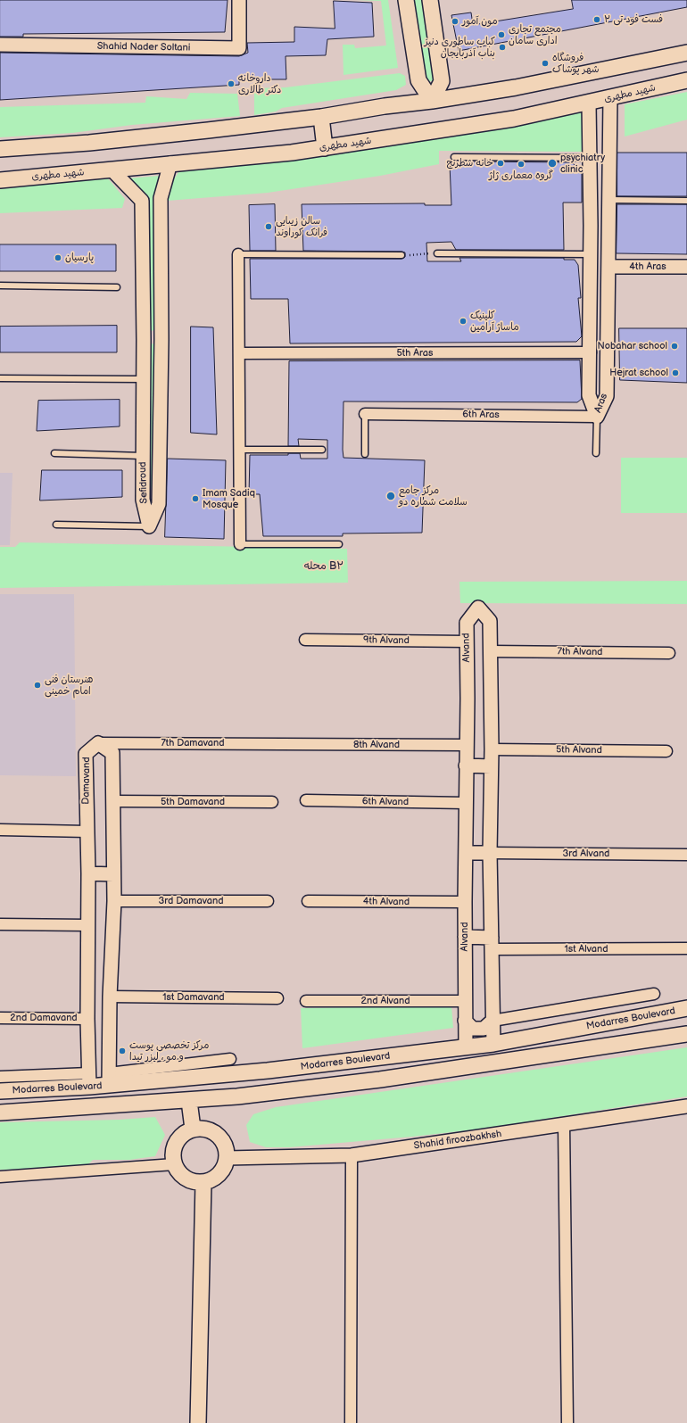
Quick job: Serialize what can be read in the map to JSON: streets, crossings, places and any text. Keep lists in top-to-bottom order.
{
  "streets": {
    "main road": ["شهید مطهری", "Modarres Boulevard"],
    "street": [
      "Shahid Nader Soltani",
      "4th Aras",
      "5th Aras",
      "Aras",
      "6th Aras",
      "Sefidroud",
      "9th Alvand",
      "Alvand",
      "7th Alvand",
      "7th Damavand",
      "8th Alvand",
      "5th Alvand",
      "Damavand",
      "5th Damavand",
      "6th Alvand",
      "3rd Alvand",
      "3rd Damavand",
      "4th Alvand",
      "1st Alvand",
      "1st Damavand",
      "2nd Alvand",
      "2nd Damavand",
      "Shahid firoozbakhsh"
    ]
  },
  "crossings": [
    ["شهید مطهری", "Aras"],
    ["شهید مطهری", "Sefidroud"],
    ["4th Aras", "Aras"],
    ["5th Aras", "Aras"],
    ["Aras", "6th Aras"],
    ["9th Alvand", "Alvand"],
    ["Alvand", "7th Alvand"],
    ["Alvand", "8th Alvand"],
    ["Alvand", "5th Alvand"],
    ["Alvand", "6th Alvand"],
    ["Alvand", "3rd Alvand"],
    ["Alvand", "4th Alvand"],
    ["Alvand", "1st Alvand"],
    ["Alvand", "2nd Alvand"],
    ["Alvand", "Modarres Boulevard"],
    ["7th Damavand", "8th Alvand"],
    ["7th Damavand", "Damavand"],
    ["Damavand", "5th Damavand"],
    ["Damavand", "3rd Damavand"],
    ["Damavand", "1st Damavand"],
    ["Damavand", "2nd Damavand"],
    ["Damavand", "Modarres Boulevard"]
  ],
  "districts": ["محله B۲"],
  "places": [
    "فست فود تی ۲",
    "مون آمور",
    "مجتمع تجاری اداری سامان",
    "کباب ساطوری دنیز بناب آذربایجان",
    "فروشگاه شهر پوشاک",
    "داروخانه دکتر طالاری",
    "خانه شطرنج",
    "psychiatry clinic",
    "گروه معماری ژاژ",
    "سالن زیبایی فرانک کوراوند",
    "پارسیان",
    "کلینیک ماساژ آرامین",
    "Nobahar school",
    "Hejrat school",
    "مرکز جامع سلامت شماره دو",
    "Imam Sadiq Mosque",
    "هنرستان فنی امام خمینی",
    "مرکز تخصصی پوست و مو ، لیزر تیدا"
  ]
}
